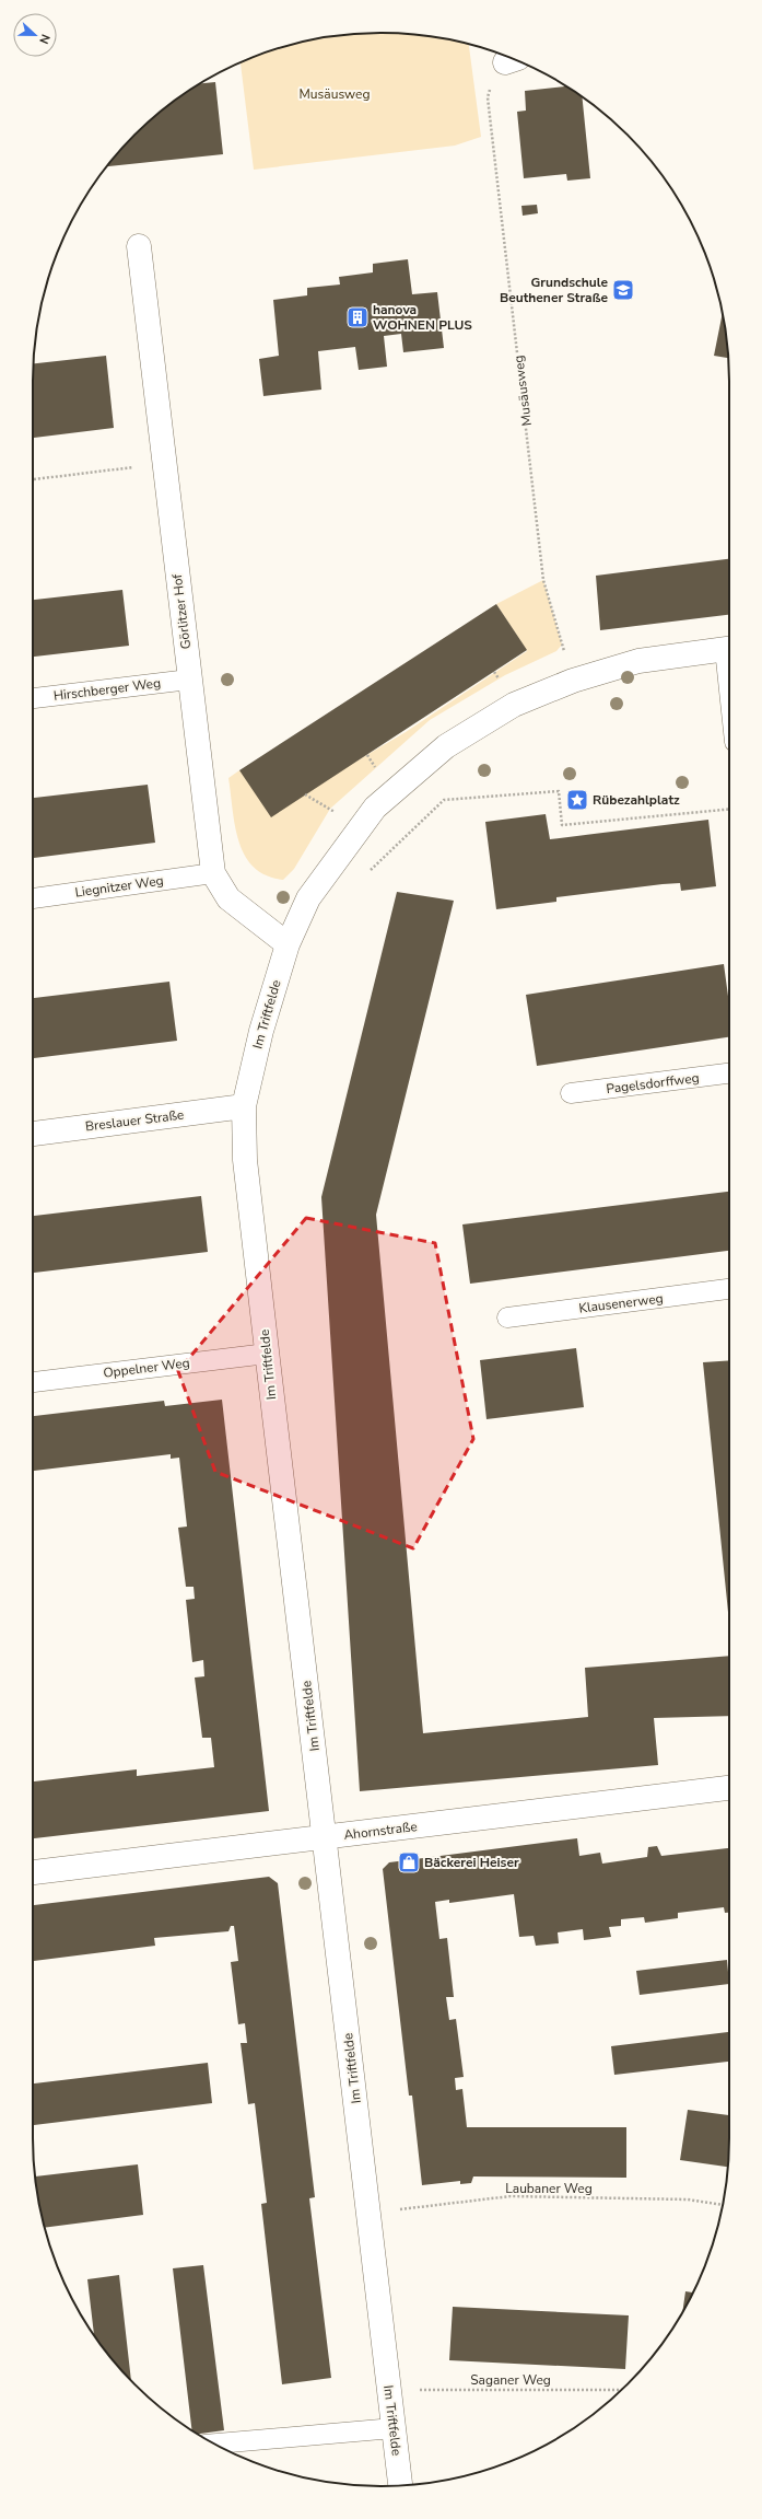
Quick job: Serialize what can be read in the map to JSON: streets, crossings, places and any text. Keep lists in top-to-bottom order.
{
  "streets": {
    "street": [
      "Görlitzer Hof",
      "Im Triftfelde",
      "Breslauer Straße",
      "Ahornstraße"
    ],
    "lane": [
      "Hirschberger Weg",
      "Liegnitzer Weg",
      "Pagelsdorffweg",
      "Klausenerweg",
      "Oppelner Weg"
    ],
    "path": ["Musäusweg", "Laubaner Weg", "Saganer Weg"]
  },
  "crossings": [
    ["Görlitzer Hof", "Hirschberger Weg"],
    ["Görlitzer Hof", "Liegnitzer Weg"],
    ["Görlitzer Hof", "Im Triftfelde"],
    ["Im Triftfelde", "Breslauer Straße"],
    ["Im Triftfelde", "Oppelner Weg"],
    ["Im Triftfelde", "Ahornstraße"],
    ["Im Triftfelde", "Laubaner Weg"],
    ["Im Triftfelde", "Saganer Weg"]
  ],
  "parks": ["Musäusweg"],
  "places": {
    "school or university": ["Grundschule Beuthener Straße"],
    "building": ["hanova WOHNEN PLUS"],
    "place": ["Rübezahlplatz"],
    "shop": ["Bäckerei Heiser"]
  },
  "north": "right"
}
